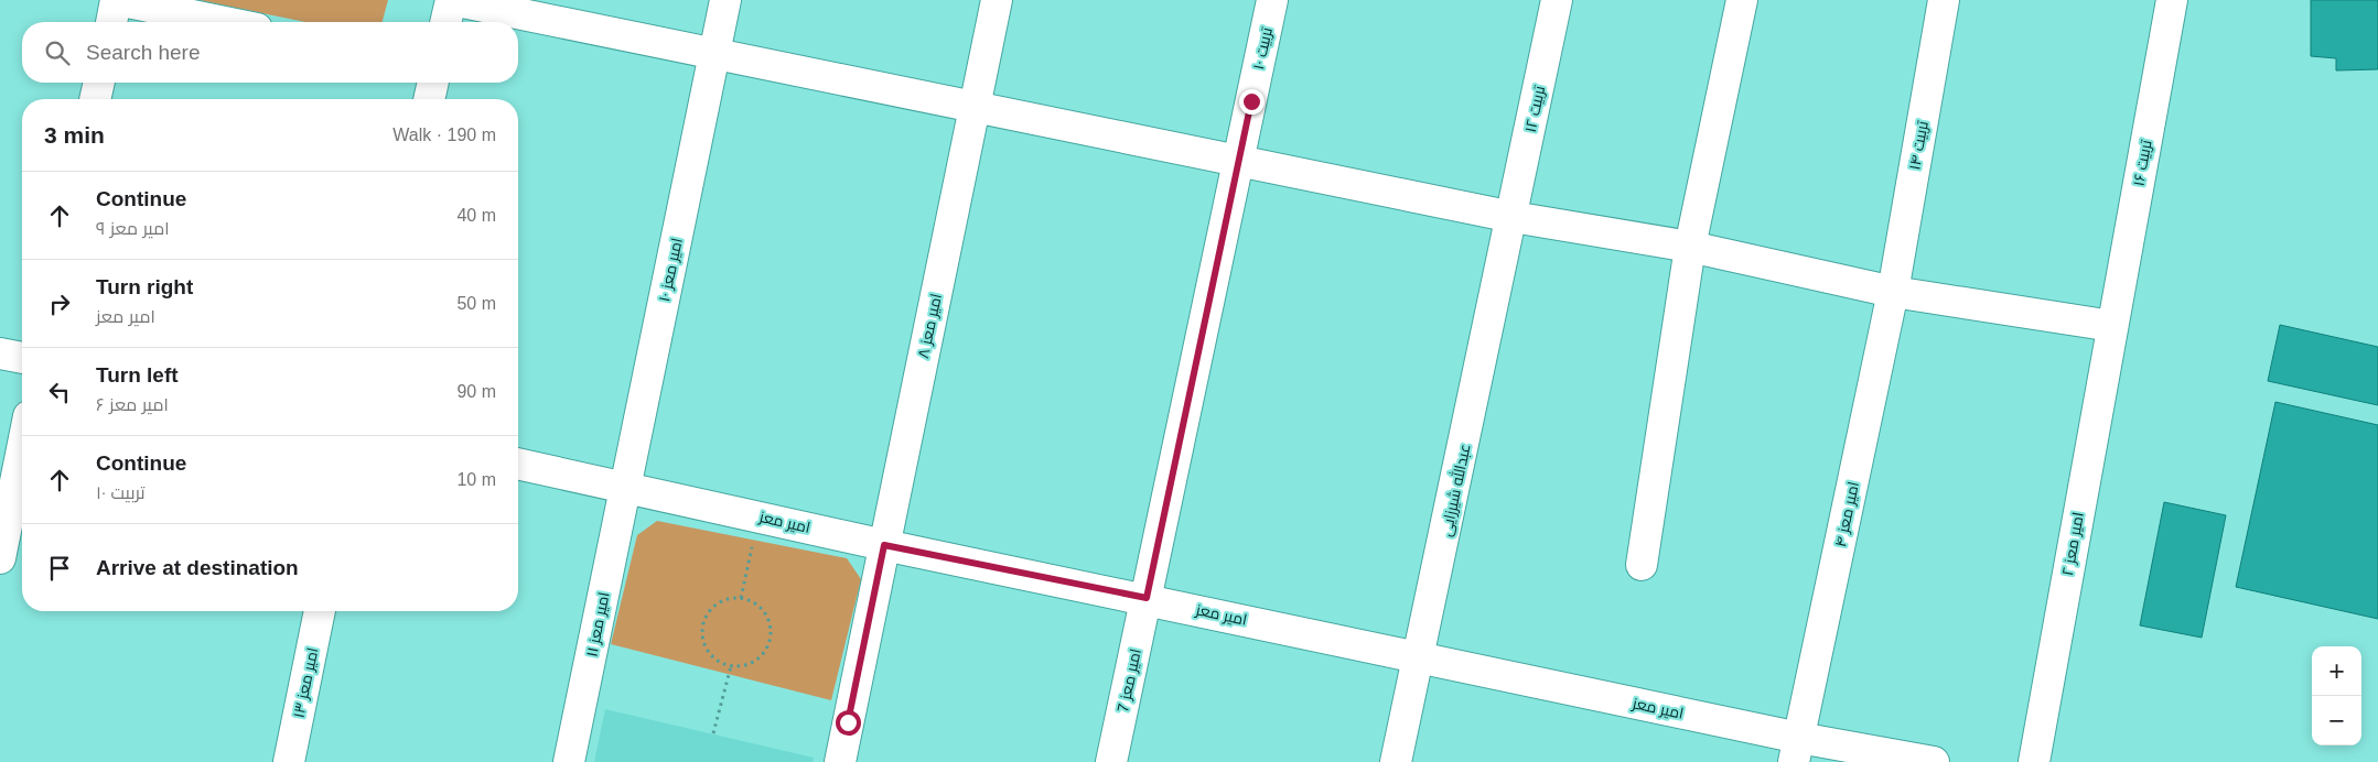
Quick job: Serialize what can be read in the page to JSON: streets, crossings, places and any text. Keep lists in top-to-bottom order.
{
  "streets": {
    "street": [
      "تربیت ۱۰",
      "تربیت ۱۲",
      "تربیت ۱۴",
      "تربیت ۱۶",
      "امیر معز ۱۰",
      "امیر معز ۸",
      "عبدالله شیرزایی",
      "امیر معز ۴",
      "امیر معز",
      "امیر معز ۲",
      "امیر معز ۱۱",
      "امیر معز 7",
      "امیر معز ۱۳"
    ]
  },
  "crossings": [
    ["تربیت ۱۰", "امیر معز"],
    ["تربیت ۱۰", "امیر معز 7"],
    ["تربیت ۱۲", "عبدالله شیرزایی"],
    ["تربیت ۱۴", "امیر معز ۴"],
    ["تربیت ۱۶", "امیر معز ۲"],
    ["امیر معز ۱۰", "امیر معز"],
    ["امیر معز ۱۰", "امیر معز ۱۱"],
    ["امیر معز ۸", "امیر معز"],
    ["عبدالله شیرزایی", "امیر معز"],
    ["امیر معز ۴", "امیر معز"],
    ["امیر معز", "امیر معز ۱۱"],
    ["امیر معز", "امیر معز 7"]
  ],
  "page": {
    "search": "Search here",
    "heading": ["3 min", "Walk · 190 m"],
    "list": [
      ["Continue", "امیر معز ۹", "40 m"],
      ["Turn right", "امیر معز", "50 m"],
      ["Turn left", "امیر معز ۶", "90 m"],
      ["Continue", "تربیت ۱۰", "10 m"],
      "Arrive at destination"
    ],
    "map_buttons": ["+", "−"]
  }
}
